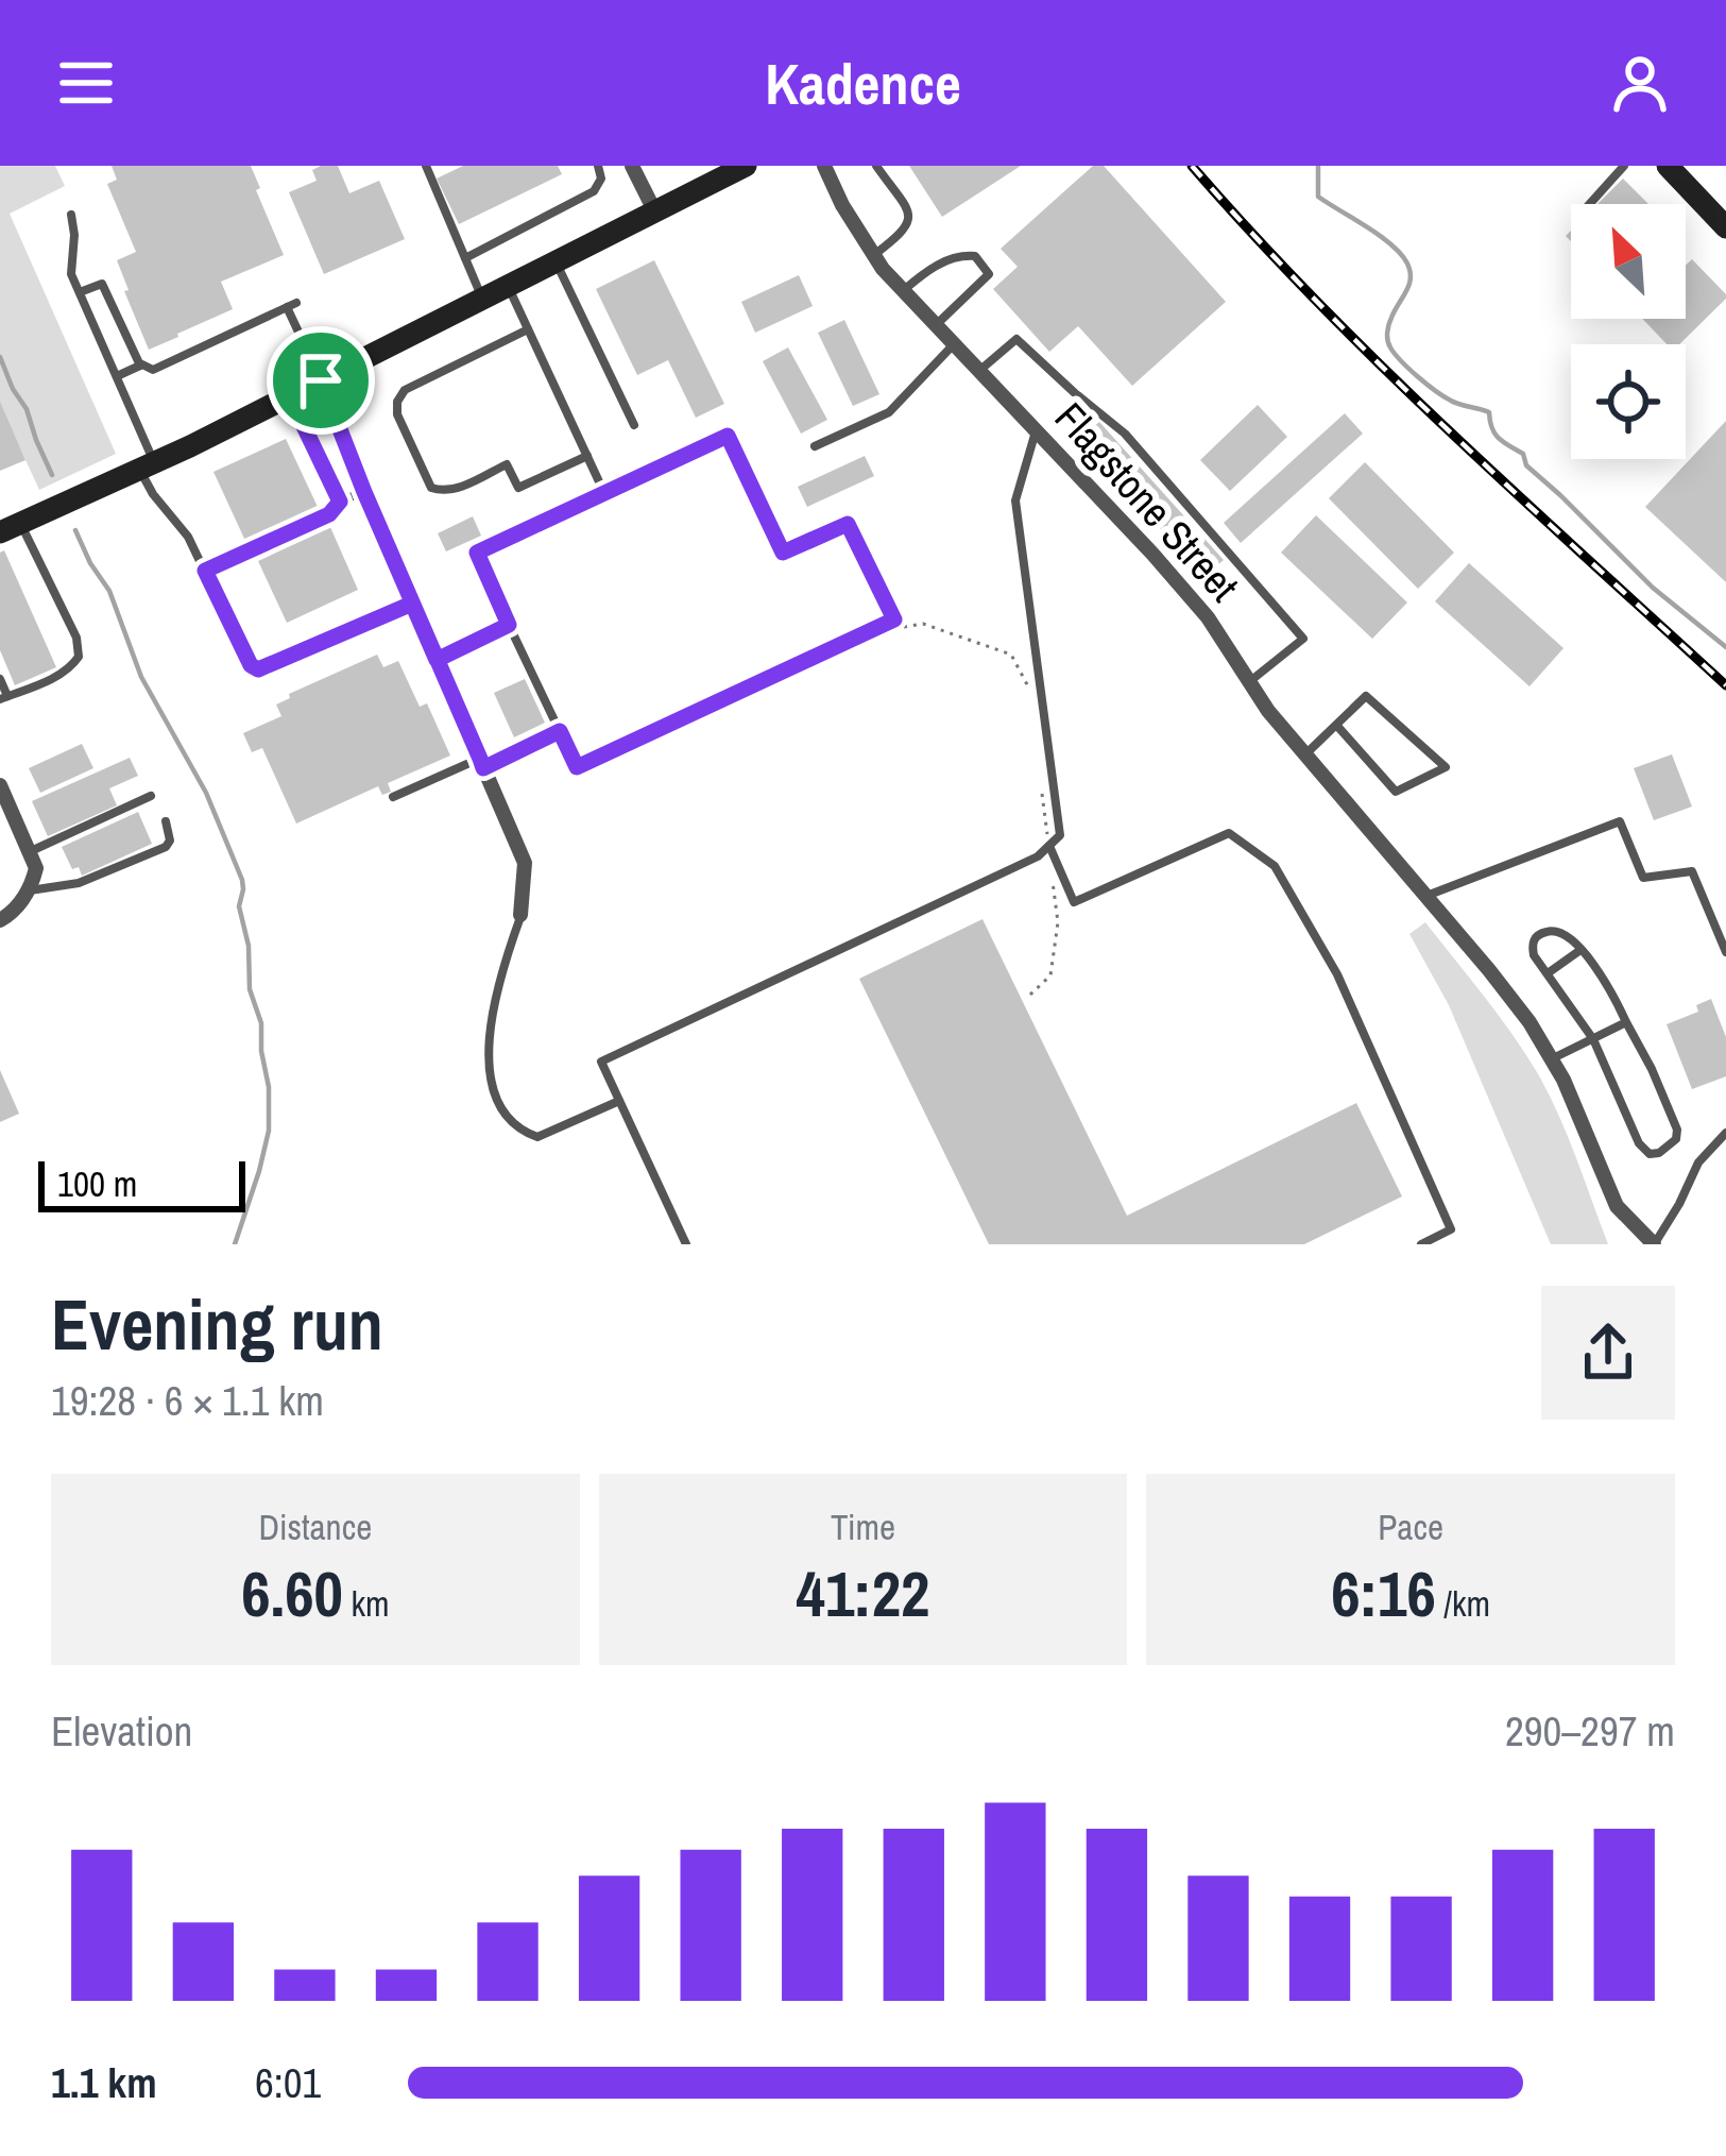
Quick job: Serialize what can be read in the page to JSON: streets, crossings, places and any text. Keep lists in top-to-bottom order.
{
  "streets": {
    "street": ["Flagstone Street"]
  },
  "scale_bar": "100 m",
  "north": "top left",
  "page": {
    "header": "Kadence",
    "scale": "100 m",
    "heading": ["Evening run", "19:28 · 6 × 1.1 km"],
    "stats": [
      ["Distance", "6.60 km"],
      ["Time", "41:22"],
      ["Pace", "6:16 /km"]
    ],
    "chart": ["Elevation", "290–297 m"],
    "list": [
      {
        "name": "1.1 km",
        "note": "6:01"
      }
    ]
  }
}
